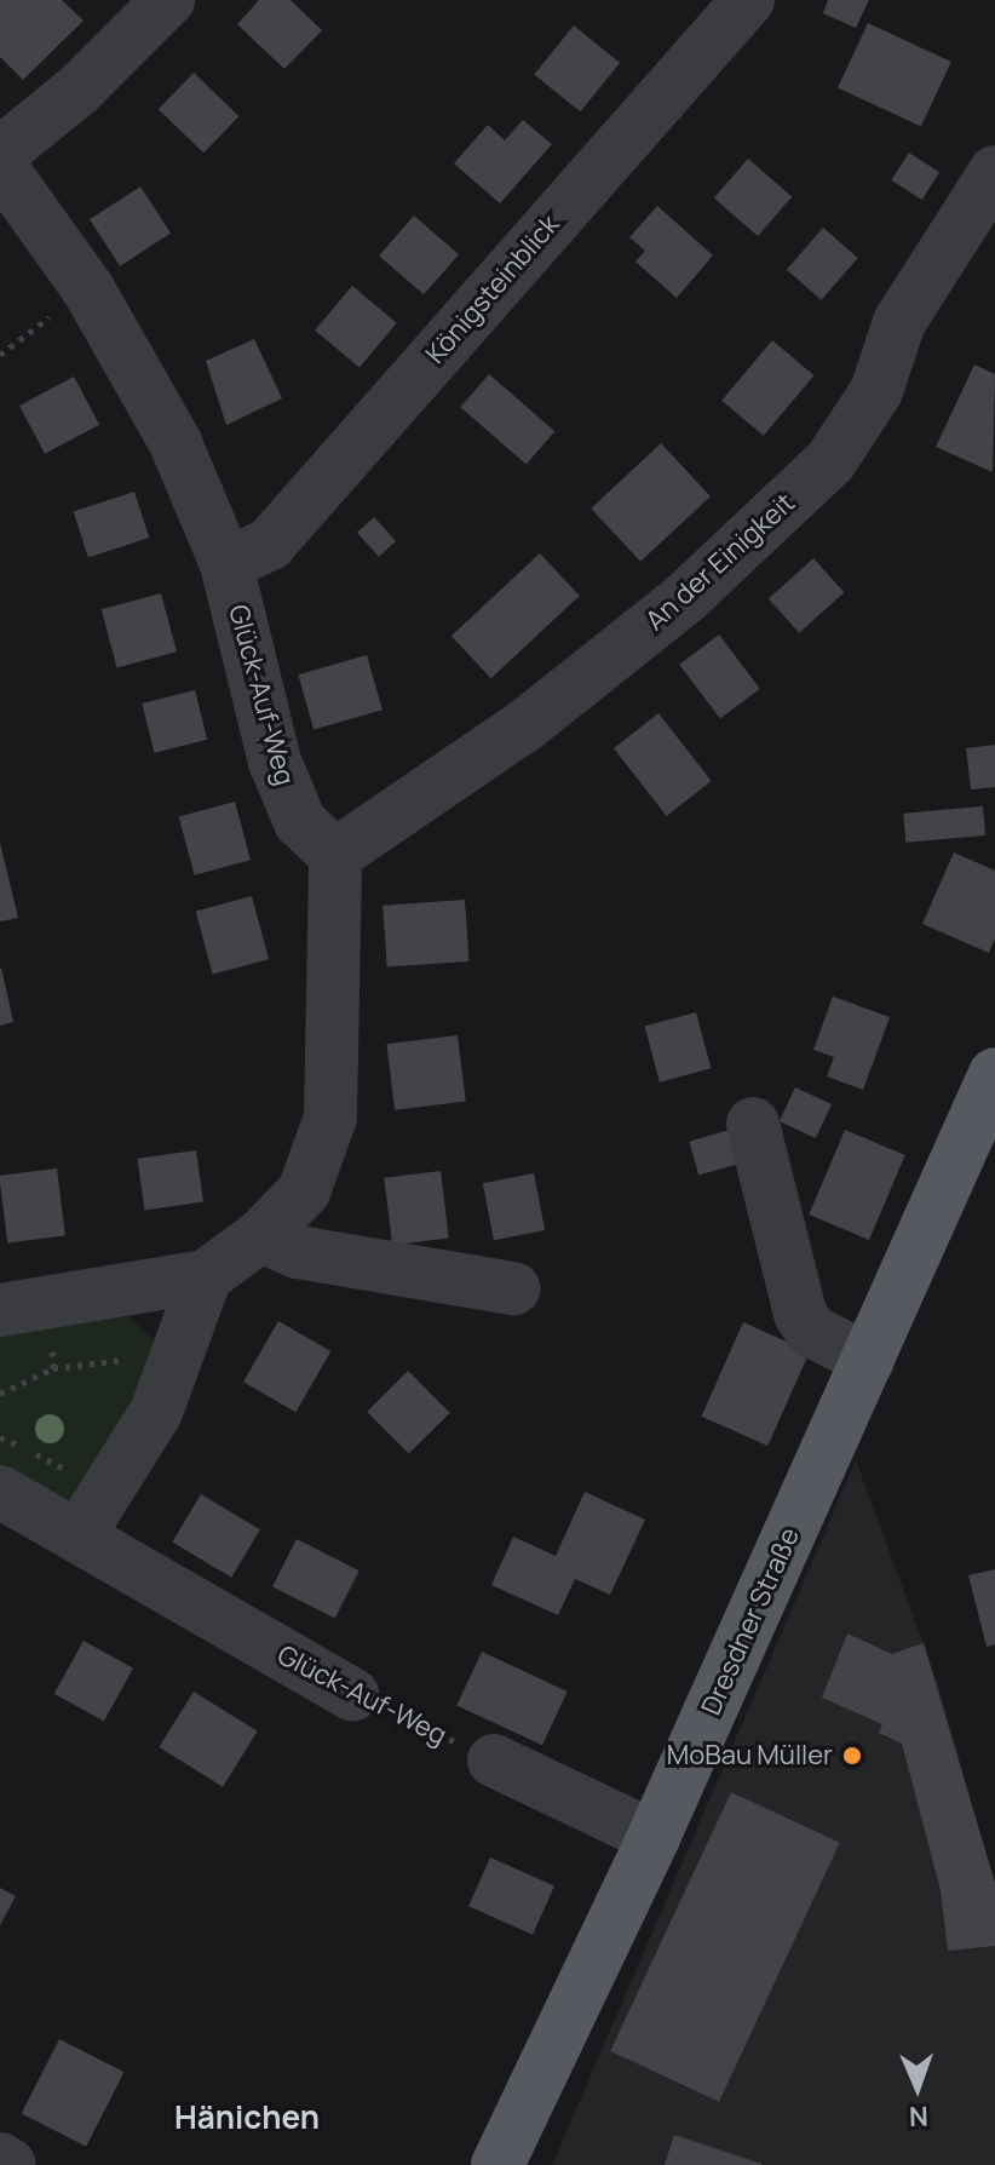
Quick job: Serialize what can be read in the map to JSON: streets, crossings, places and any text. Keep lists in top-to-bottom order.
{
  "streets": {
    "main road": ["Dresdner Straße"],
    "street": ["Königsteinblick", "An der Einigkeit", "Glück-Auf-Weg"]
  },
  "crossings": [
    ["Königsteinblick", "Glück-Auf-Weg"],
    ["An der Einigkeit", "Glück-Auf-Weg"]
  ],
  "districts": ["Hänichen"],
  "places": ["MoBau Müller"],
  "north": "bottom"
}
